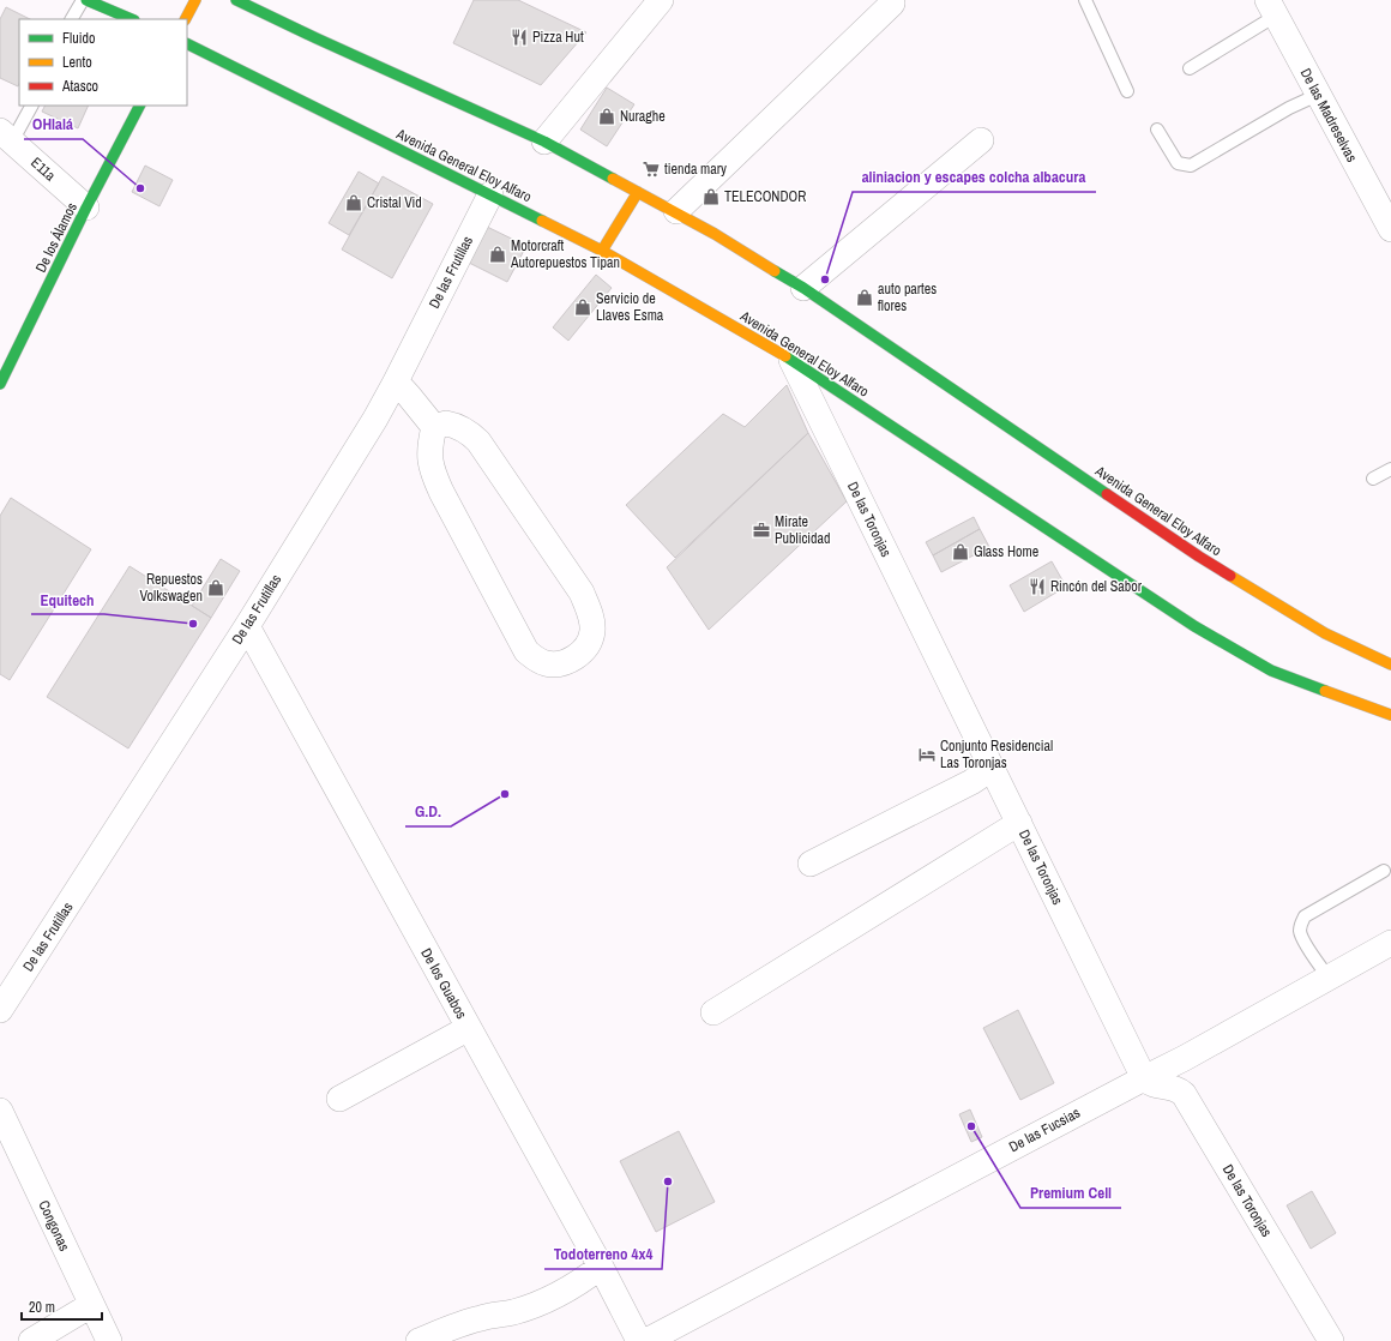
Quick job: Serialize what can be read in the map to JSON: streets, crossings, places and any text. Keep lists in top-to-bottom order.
{
  "streets": {
    "main road": ["Avenida General Eloy Alfaro", "De los Álamos"],
    "street": [
      "De las Madreselvas",
      "E11a",
      "De las Frutillas",
      "De las Toronjas",
      "De los Guabos",
      "De las Fucsias",
      "Congonas"
    ]
  },
  "crossings": [
    ["Avenida General Eloy Alfaro", "De las Frutillas"],
    ["Avenida General Eloy Alfaro", "De las Toronjas"],
    ["E11a", "De los Álamos"],
    ["De las Frutillas", "De los Guabos"],
    ["De las Toronjas", "De las Fucsias"]
  ],
  "places": {
    "restaurant": ["Pizza Hut", "Rincón del Sabor"],
    "shop": [
      "Nuraghe",
      "TELECONDOR",
      "Cristal Vid",
      "Motorcraft Autorepuestos Tipan",
      "auto partes flores",
      "Servicio de Llaves Esma",
      "Glass Home",
      "Repuestos Volkswagen"
    ],
    "supermarket": ["tienda mary"],
    "other": [
      "OHlalá",
      "aliniacion y escapes colcha albacura",
      "Equitech",
      "G.D.",
      "Premium Cell",
      "Todoterreno 4x4"
    ],
    "office": ["Mirate Publicidad"],
    "hotel": ["Conjunto Residencial Las Toronjas"]
  },
  "legend": ["Fluido", "Lento", "Atasco"],
  "scale_bar": "20 m"
}
